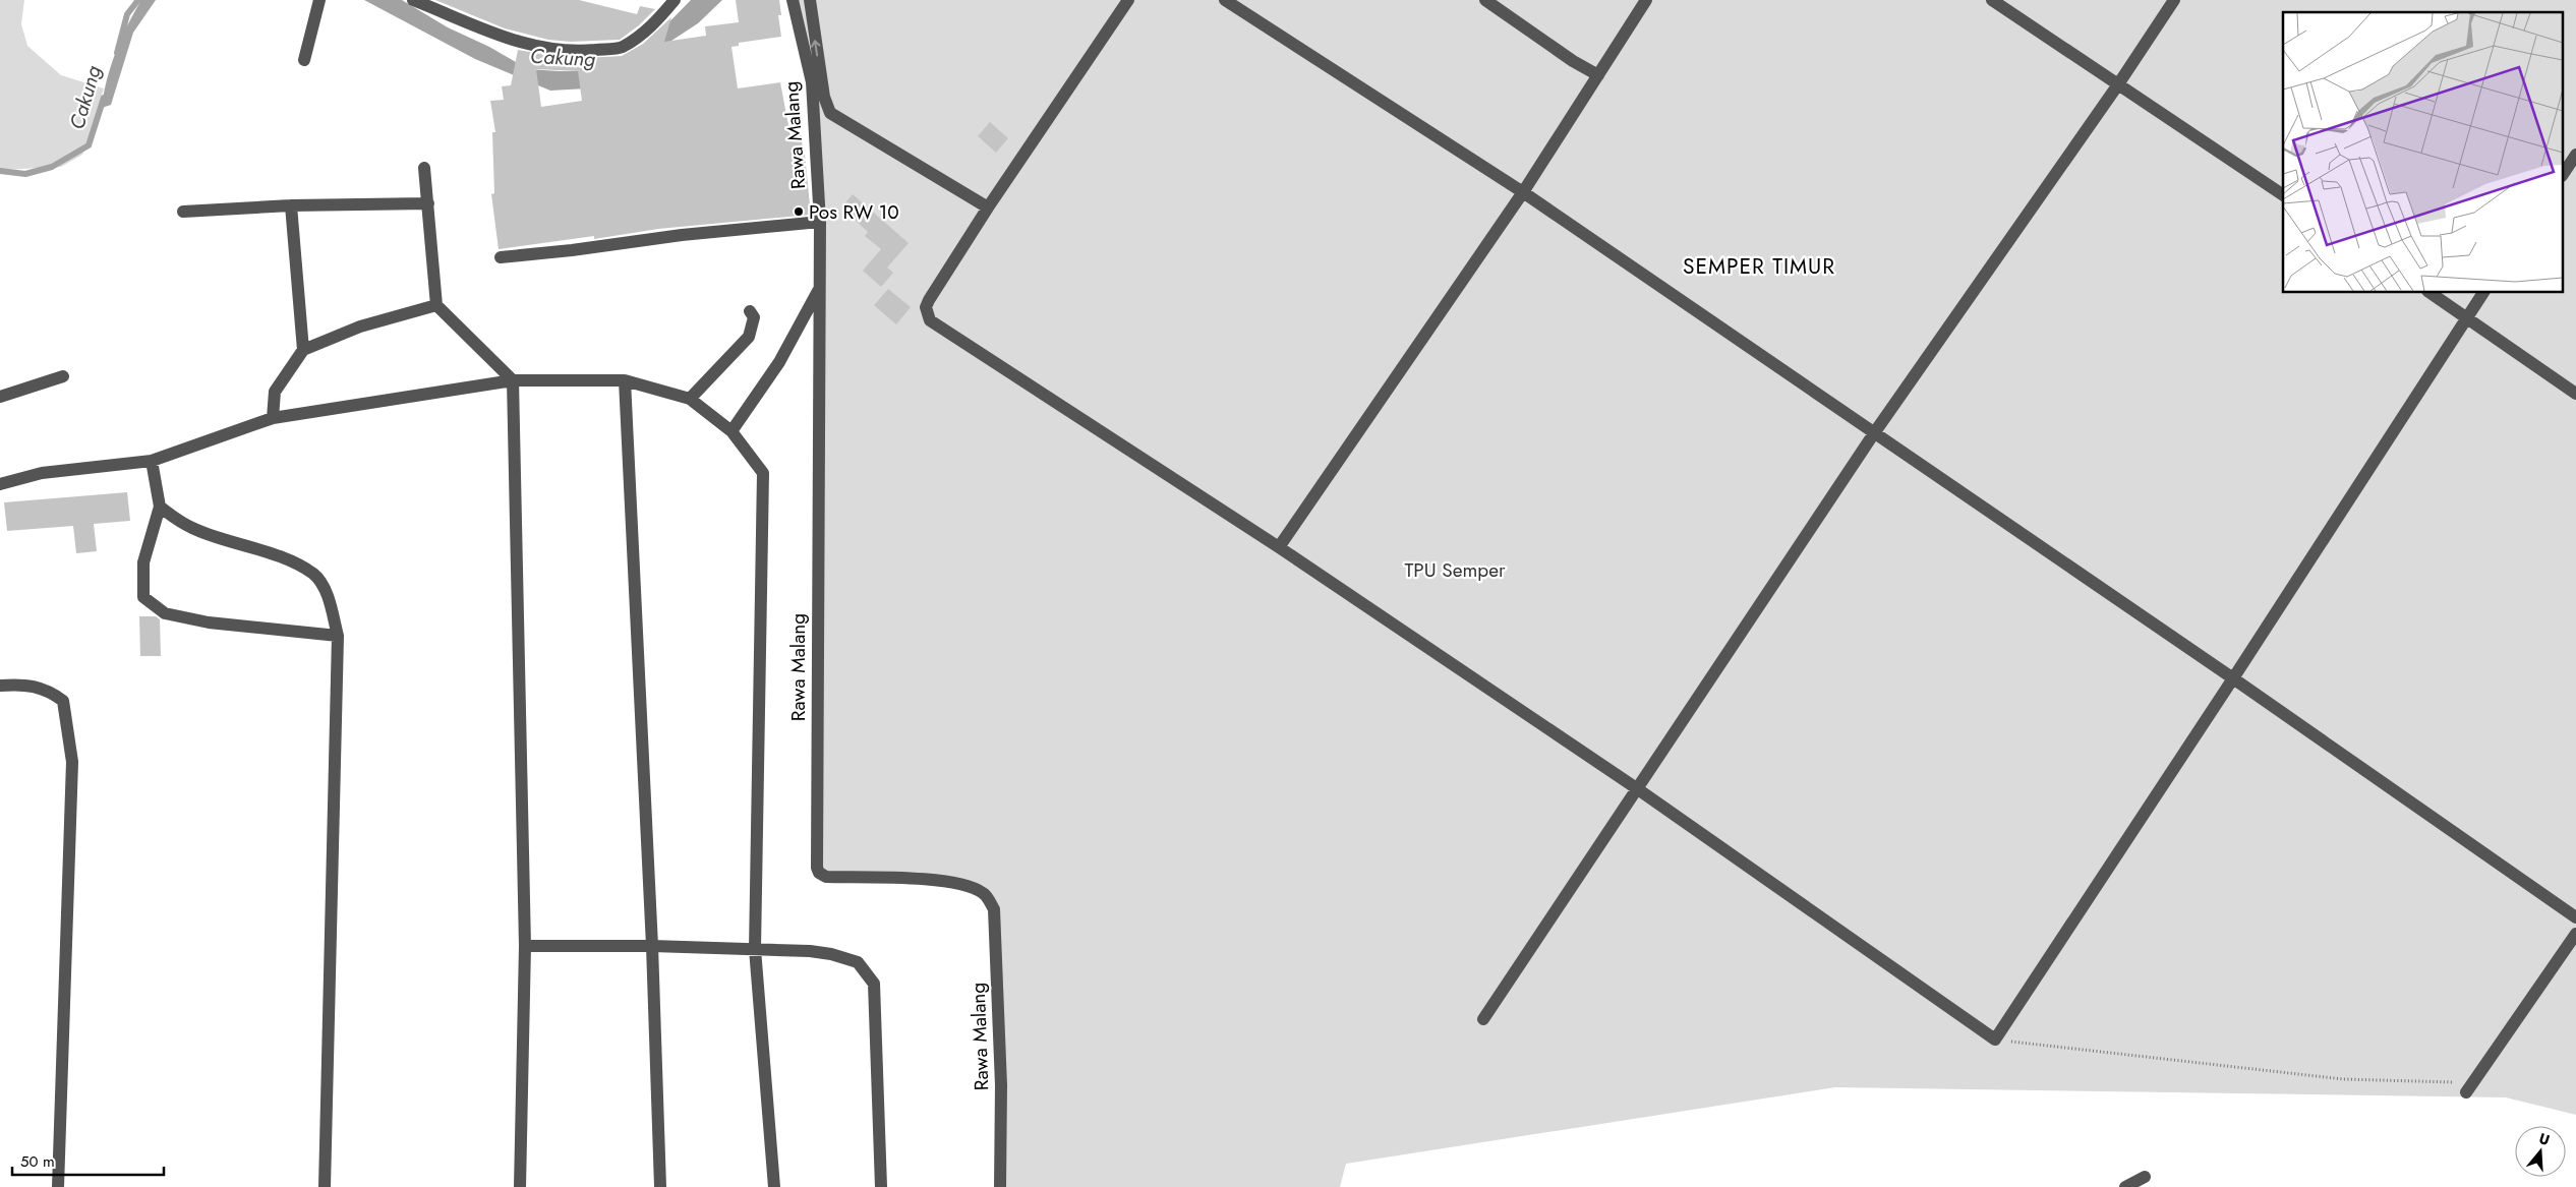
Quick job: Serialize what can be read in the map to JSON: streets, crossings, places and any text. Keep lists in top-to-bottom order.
{
  "streets": {
    "street": ["Rawa Malang"]
  },
  "districts": ["SEMPER TIMUR"],
  "water": ["Cakung"],
  "parks": ["TPU Semper"],
  "places": ["Pos RW 10"],
  "scale_bar": "50 m",
  "north": "top"
}
